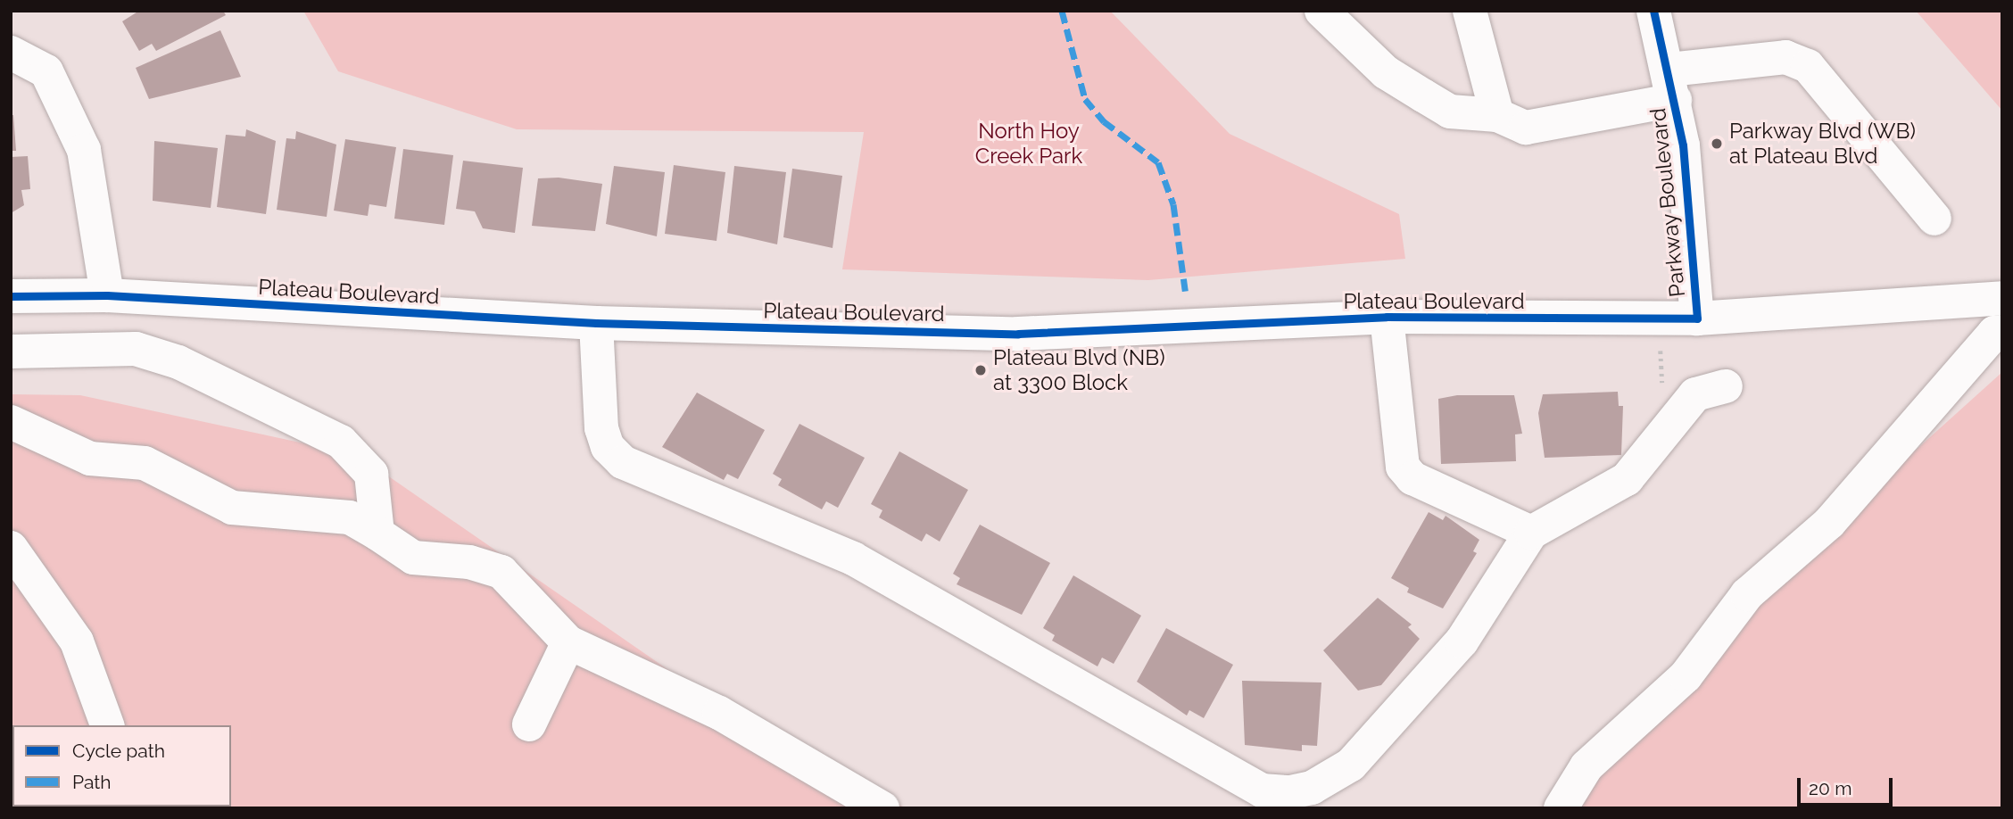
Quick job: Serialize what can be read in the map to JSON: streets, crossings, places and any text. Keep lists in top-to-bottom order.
{
  "streets": {
    "street": ["Parkway Boulevard", "Plateau Boulevard"]
  },
  "crossings": [
    ["Parkway Boulevard", "Plateau Boulevard"]
  ],
  "parks": ["North Hoy Creek Park"],
  "places": ["Parkway Blvd (WB) at Plateau Blvd", "Plateau Blvd (NB) at 3300 Block"],
  "legend": ["Cycle path", "Path"],
  "scale_bar": "20 m"
}
